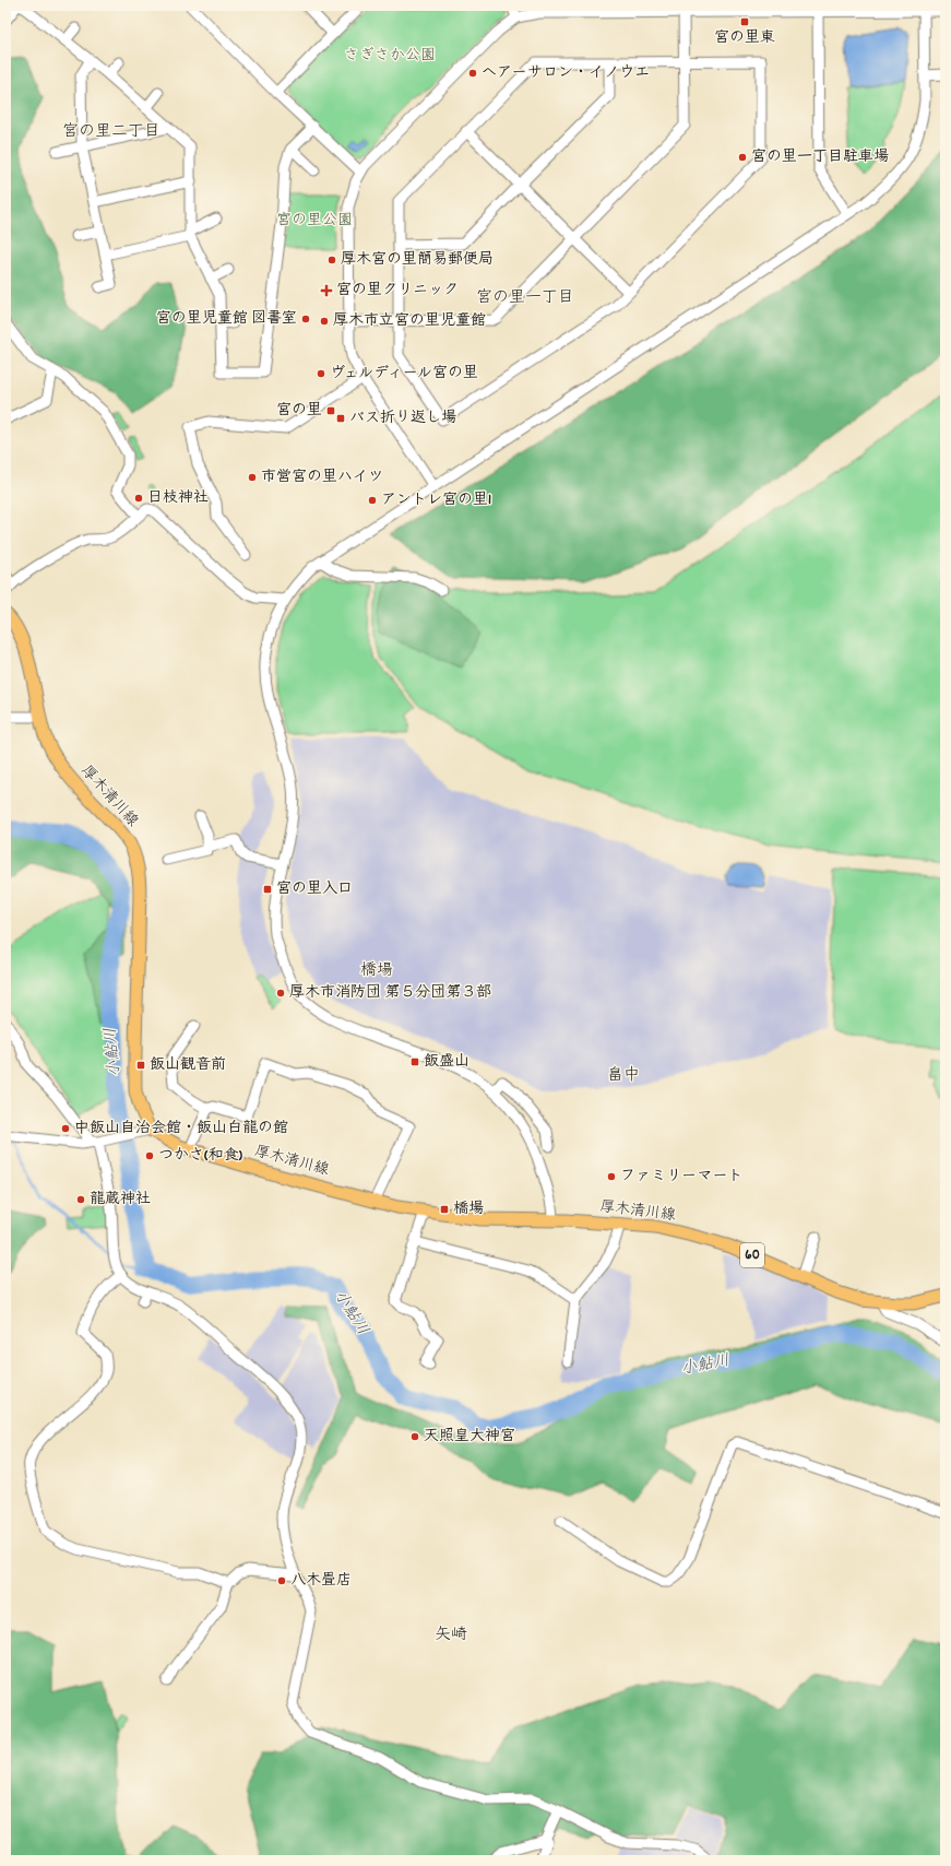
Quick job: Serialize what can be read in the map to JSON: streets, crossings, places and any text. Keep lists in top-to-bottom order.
{
  "streets": {
    "main road": ["厚木清川線", "60"]
  },
  "districts": [
    "宮の里二丁目",
    "宮の里一丁目",
    "橋場",
    "畠中",
    "矢崎"
  ],
  "water": ["小鮎川"],
  "parks": ["さぎさか公園", "宮の里公園"],
  "places": {
    "transit": [
      "宮の里東",
      "宮の里",
      "バス折り返し場",
      "宮の里入口",
      "飯盛山",
      "飯山観音前",
      "橋場"
    ],
    "other": [
      "ヘアーサロン・イノウエ",
      "宮の里一丁目駐車場",
      "厚木宮の里簡易郵便局",
      "宮の里児童館 図書室",
      "厚木市立宮の里児童館",
      "ヴェルディール宮の里",
      "市営宮の里ハイツ",
      "日枝神社",
      "アントレ宮の里1",
      "厚木市消防団 第５分団第３部",
      "中飯山自治会館・飯山白龍の館",
      "つかさ(和食)",
      "ファミリーマート",
      "龍蔵神社",
      "天照皇大神宮",
      "八木畳店"
    ],
    "health": ["宮の里クリニック"]
  }
}
